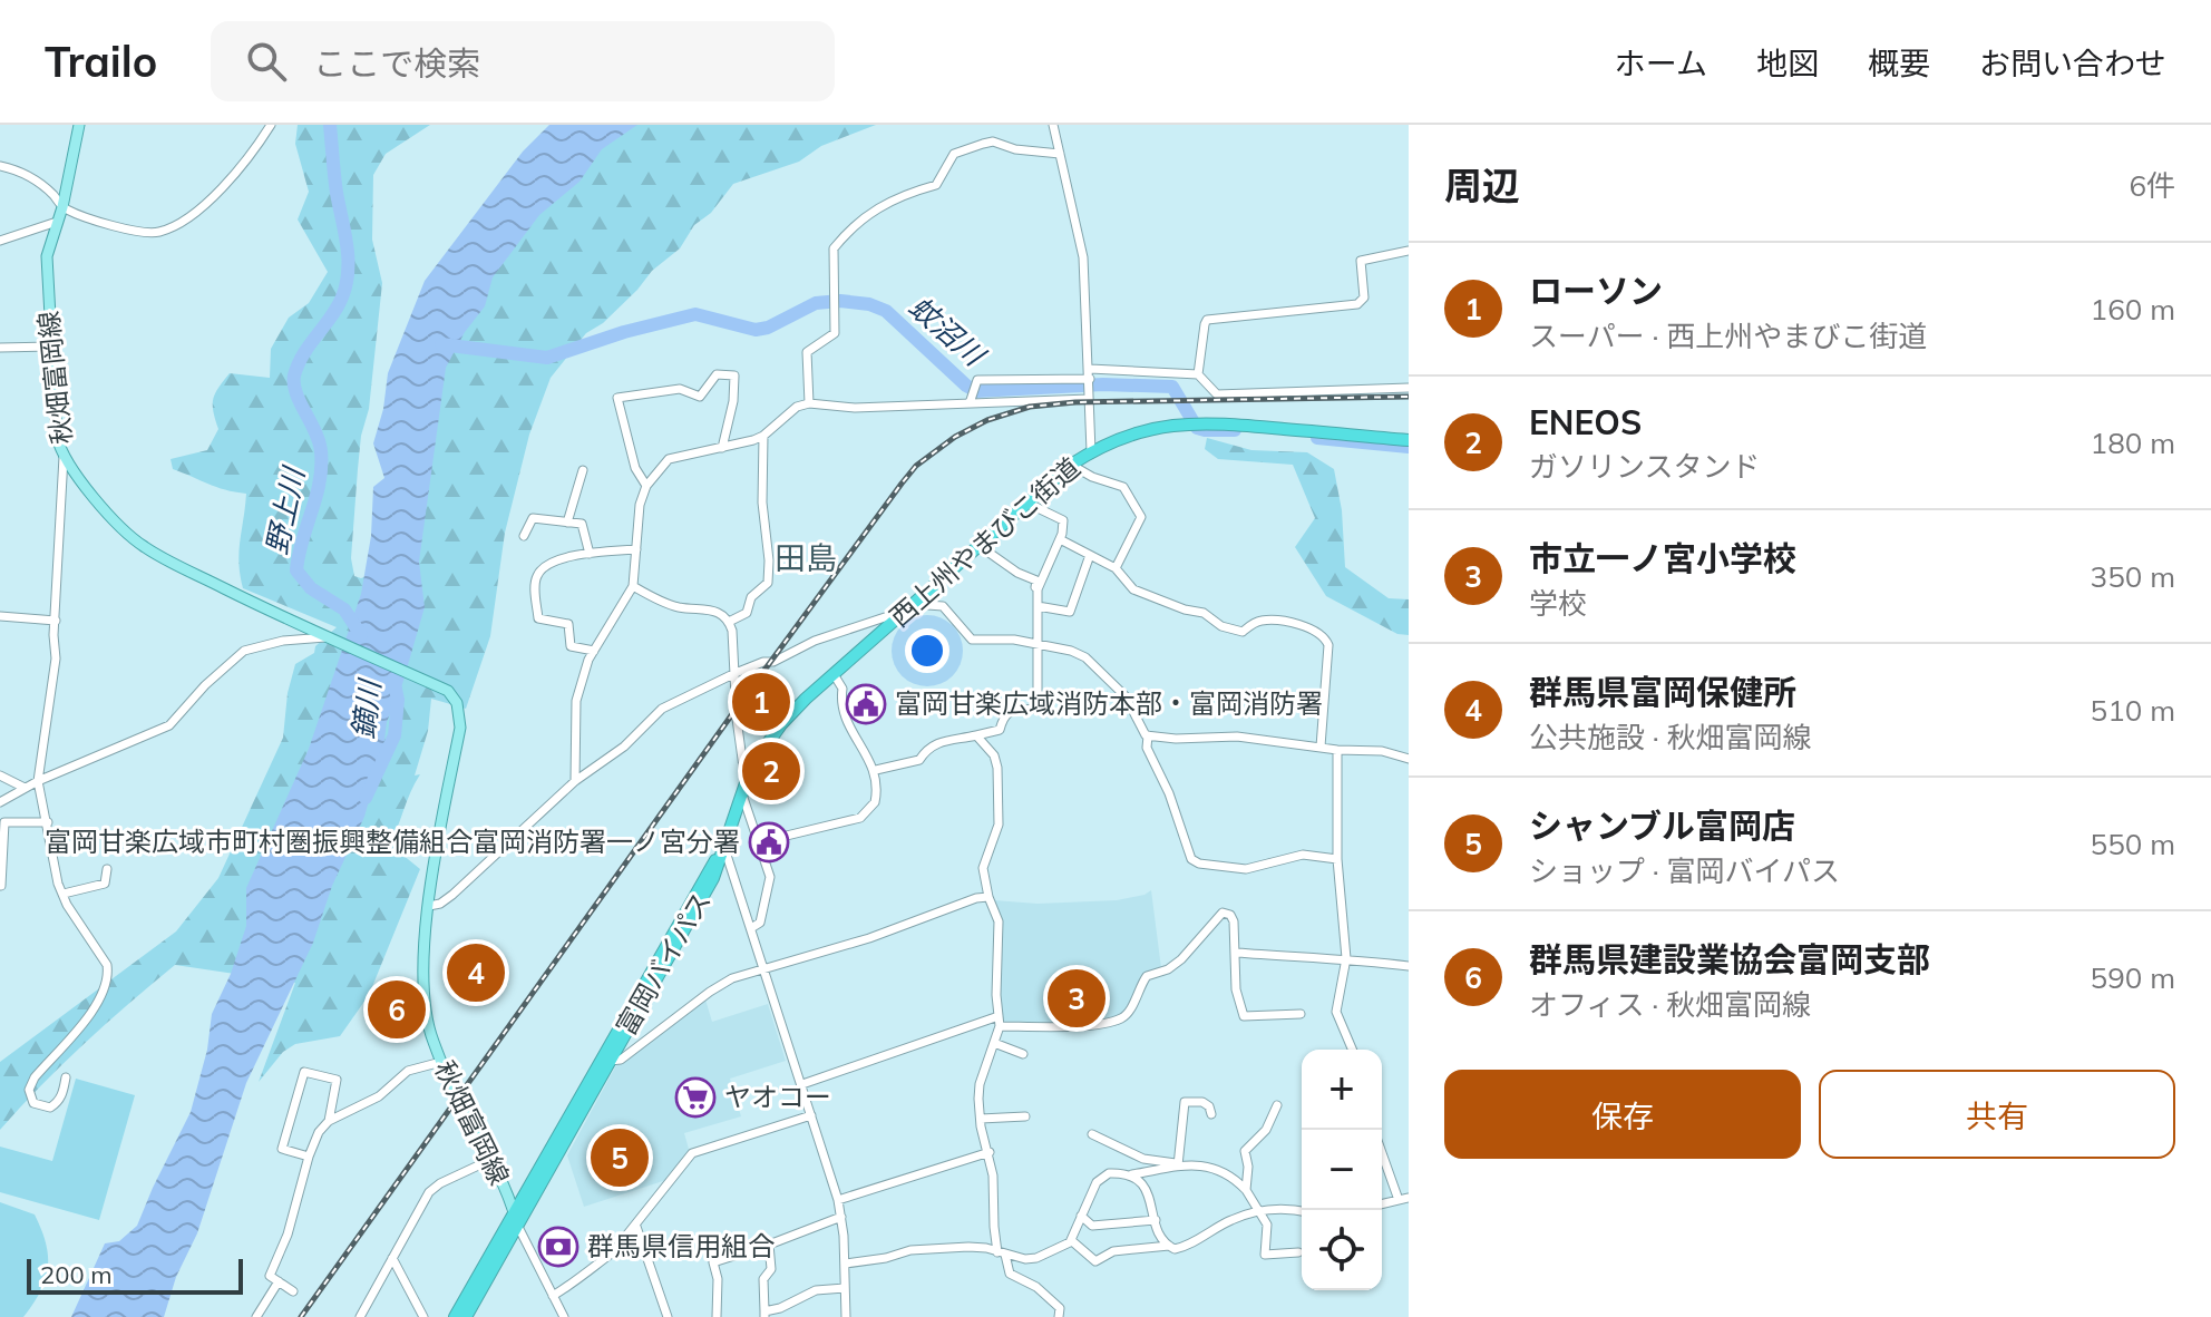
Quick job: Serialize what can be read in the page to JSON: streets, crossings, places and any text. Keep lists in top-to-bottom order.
{
  "streets": {
    "highway": ["西上州やまびこ街道", "富岡バイパス"],
    "main road": ["秋畑富岡線"]
  },
  "crossings": [
    ["秋畑富岡線", "富岡バイパス"],
    ["西上州やまびこ街道", "富岡バイパス"]
  ],
  "districts": ["田島"],
  "water": ["蚊沼川", "野上川", "鏑川"],
  "places": {
    "public building": ["富岡甘楽広域消防本部・富岡消防署", "富岡甘楽広域市町村圏振興整備組合富岡消防署一ノ宮分署"],
    "supermarket": ["ヤオコー"],
    "bank": ["群馬県信用組合"]
  },
  "scale_bar": "200 m",
  "page": {
    "header": "Trailo",
    "search": "ここで検索",
    "nav": [
      "ホーム",
      "地図",
      "概要",
      "お問い合わせ"
    ],
    "heading": ["周辺", "6件"],
    "list": [
      {
        "mark": "1",
        "name": "ローソン",
        "note": "スーパー · 西上州やまびこ街道",
        "value": "160 m"
      },
      {
        "mark": "2",
        "name": "ENEOS",
        "note": "ガソリンスタンド",
        "value": "180 m"
      },
      {
        "mark": "3",
        "name": "市立一ノ宮小学校",
        "note": "学校",
        "value": "350 m"
      },
      {
        "mark": "4",
        "name": "群馬県富岡保健所",
        "note": "公共施設 · 秋畑富岡線",
        "value": "510 m"
      },
      {
        "mark": "5",
        "name": "シャンブル富岡店",
        "note": "ショップ · 富岡バイパス",
        "value": "550 m"
      },
      {
        "mark": "6",
        "name": "群馬県建設業協会富岡支部",
        "note": "オフィス · 秋畑富岡線",
        "value": "590 m"
      }
    ],
    "pins": [
      "1",
      "2",
      "4",
      "3",
      "6",
      "5"
    ],
    "buttons": ["保存", "共有"],
    "map_buttons": ["+", "−"],
    "scale": "200 m"
  }
}
